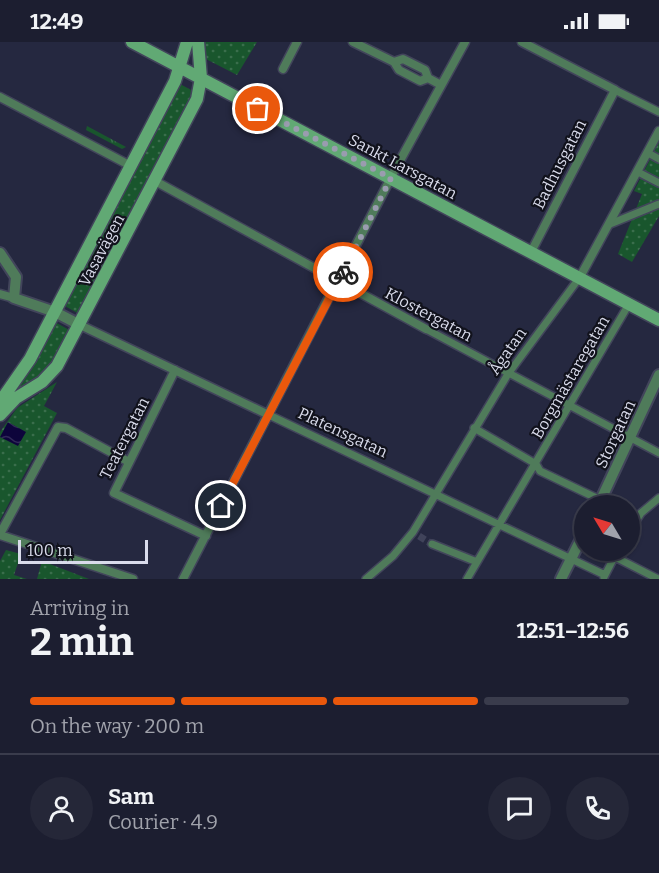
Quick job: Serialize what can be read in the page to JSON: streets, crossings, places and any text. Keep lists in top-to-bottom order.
{
  "streets": {
    "main road": ["Sankt Larsgatan", "Vasavägen"],
    "street": [
      "Badhusgatan",
      "Klostergatan",
      "Ågatan",
      "Borgmästaregatan",
      "Platensgatan",
      "Storgatan",
      "Teatergatan"
    ]
  },
  "crossings": [
    ["Badhusgatan", "Sankt Larsgatan"],
    ["Sankt Larsgatan", "Vasavägen"],
    ["Sankt Larsgatan", "Ågatan"],
    ["Sankt Larsgatan", "Borgmästaregatan"],
    ["Vasavägen", "Klostergatan"],
    ["Vasavägen", "Platensgatan"],
    ["Klostergatan", "Ågatan"],
    ["Klostergatan", "Borgmästaregatan"],
    ["Klostergatan", "Storgatan"],
    ["Ågatan", "Platensgatan"],
    ["Borgmästaregatan", "Platensgatan"],
    ["Platensgatan", "Teatergatan"]
  ],
  "scale_bar": "100 m",
  "north": "top left",
  "page": {
    "status": "12:49",
    "scale": "100 m",
    "heading": ["2 min", "Arriving in", "12:51–12:56"],
    "panel": ["Sam", "Courier · 4.9"],
    "bar": "On the way · 200 m"
  }
}
